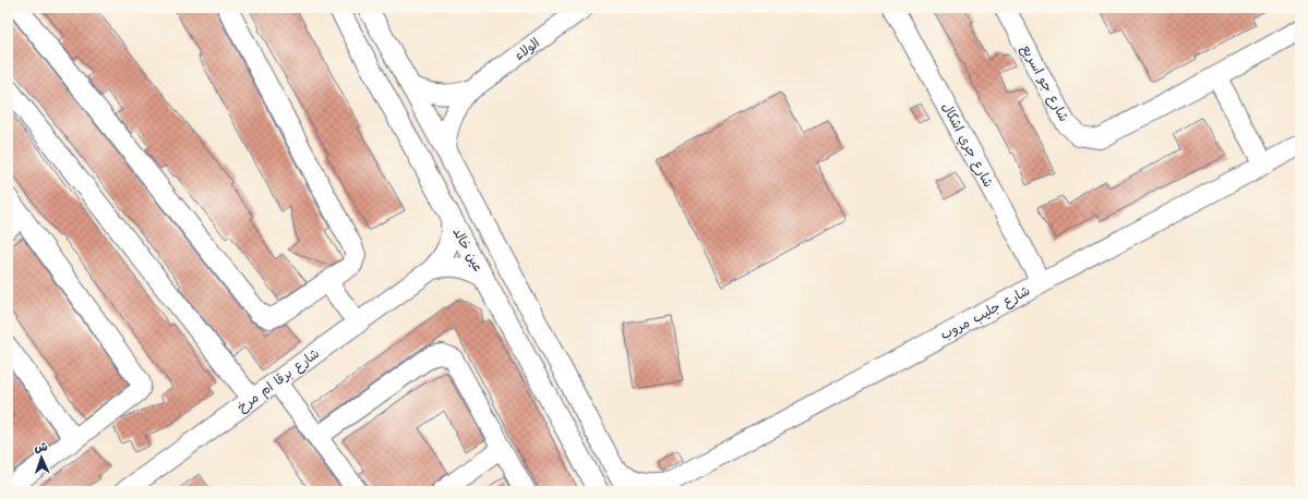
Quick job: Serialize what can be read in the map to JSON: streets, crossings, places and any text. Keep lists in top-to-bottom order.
{
  "streets": {
    "street": [
      "الولاء",
      "شارع جو اسريع",
      "شارع جري اشكال",
      "عين خالد",
      "شارع جليب مروب",
      "شارع برقا ام مرخ"
    ]
  },
  "crossings": [
    ["الولاء", "عين خالد"],
    ["شارع جري اشكال", "شارع جليب مروب"],
    ["عين خالد", "شارع جليب مروب"],
    ["عين خالد", "شارع برقا ام مرخ"]
  ],
  "north": "top"
}
